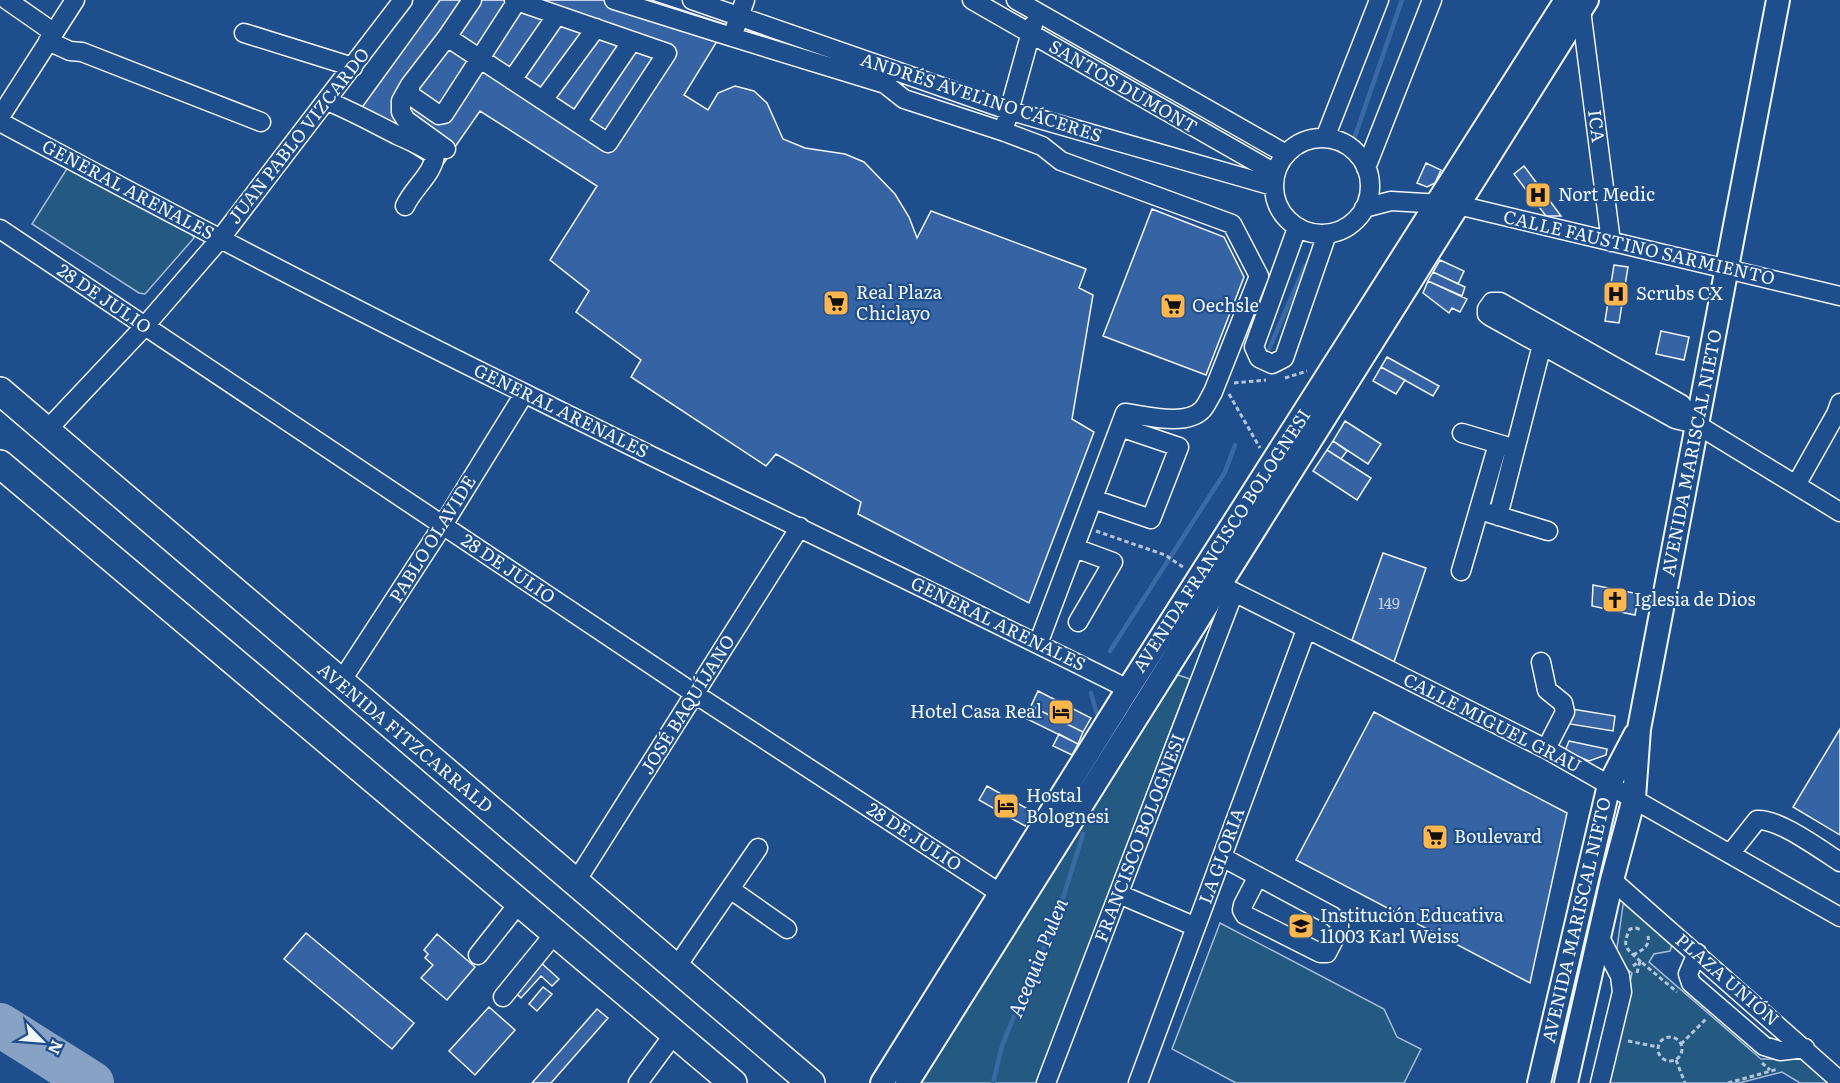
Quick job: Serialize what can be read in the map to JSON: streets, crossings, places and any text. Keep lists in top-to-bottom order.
{
  "streets": {
    "highway": ["AVENIDA FITZCARRALD"],
    "main road": ["AVENIDA MARISCAL NIETO", "AVENIDA FRANCISCO BOLOGNESI"],
    "street": [
      "SANTOS DUMONT",
      "ANDRÉS AVELINO CÁCERES",
      "ICA",
      "JUAN PABLO VIZCARDO",
      "GENERAL ARENALES",
      "CALLE FAUSTINO SARMIENTO",
      "28 DE JULIO",
      "PABLO OLAVIDE",
      "JOSÉ BAQUÍJANO",
      "CALLE MIGUEL GRAU",
      "FRANCISCO BOLOGNESI",
      "LA GLORIA",
      "PLAZA UNIÓN"
    ]
  },
  "crossings": [
    ["SANTOS DUMONT", "ANDRÉS AVELINO CÁCERES"],
    ["SANTOS DUMONT", "CALLE FAUSTINO SARMIENTO"],
    ["ANDRÉS AVELINO CÁCERES", "CALLE FAUSTINO SARMIENTO"],
    ["ICA", "CALLE FAUSTINO SARMIENTO"],
    ["ICA", "AVENIDA FRANCISCO BOLOGNESI"],
    ["JUAN PABLO VIZCARDO", "GENERAL ARENALES"],
    ["JUAN PABLO VIZCARDO", "28 DE JULIO"],
    ["JUAN PABLO VIZCARDO", "AVENIDA FITZCARRALD"],
    ["GENERAL ARENALES", "PABLO OLAVIDE"],
    ["GENERAL ARENALES", "AVENIDA FRANCISCO BOLOGNESI"],
    ["GENERAL ARENALES", "JOSÉ BAQUÍJANO"],
    ["CALLE FAUSTINO SARMIENTO", "AVENIDA MARISCAL NIETO"],
    ["CALLE FAUSTINO SARMIENTO", "AVENIDA FRANCISCO BOLOGNESI"],
    ["28 DE JULIO", "PABLO OLAVIDE"],
    ["28 DE JULIO", "AVENIDA FRANCISCO BOLOGNESI"],
    ["28 DE JULIO", "JOSÉ BAQUÍJANO"],
    ["AVENIDA MARISCAL NIETO", "CALLE MIGUEL GRAU"],
    ["AVENIDA MARISCAL NIETO", "PLAZA UNIÓN"],
    ["PABLO OLAVIDE", "AVENIDA FITZCARRALD"],
    ["AVENIDA FRANCISCO BOLOGNESI", "CALLE MIGUEL GRAU"],
    ["AVENIDA FRANCISCO BOLOGNESI", "FRANCISCO BOLOGNESI"],
    ["JOSÉ BAQUÍJANO", "AVENIDA FITZCARRALD"],
    ["CALLE MIGUEL GRAU", "FRANCISCO BOLOGNESI"],
    ["CALLE MIGUEL GRAU", "LA GLORIA"]
  ],
  "water": ["Acequia Pulen"],
  "places": {
    "hospital": ["Nort Medic", "Scrubs CX"],
    "supermarket": ["Real Plaza Chiclayo", "Oechsle", "Boulevard"],
    "church": ["Iglesia de Dios"],
    "hotel": ["Hotel Casa Real", "Hostal Bolognesi"],
    "school or university": ["Institución Educativa 11003 Karl Weiss"]
  },
  "house_numbers": ["149"],
  "north": "bottom right"
}
